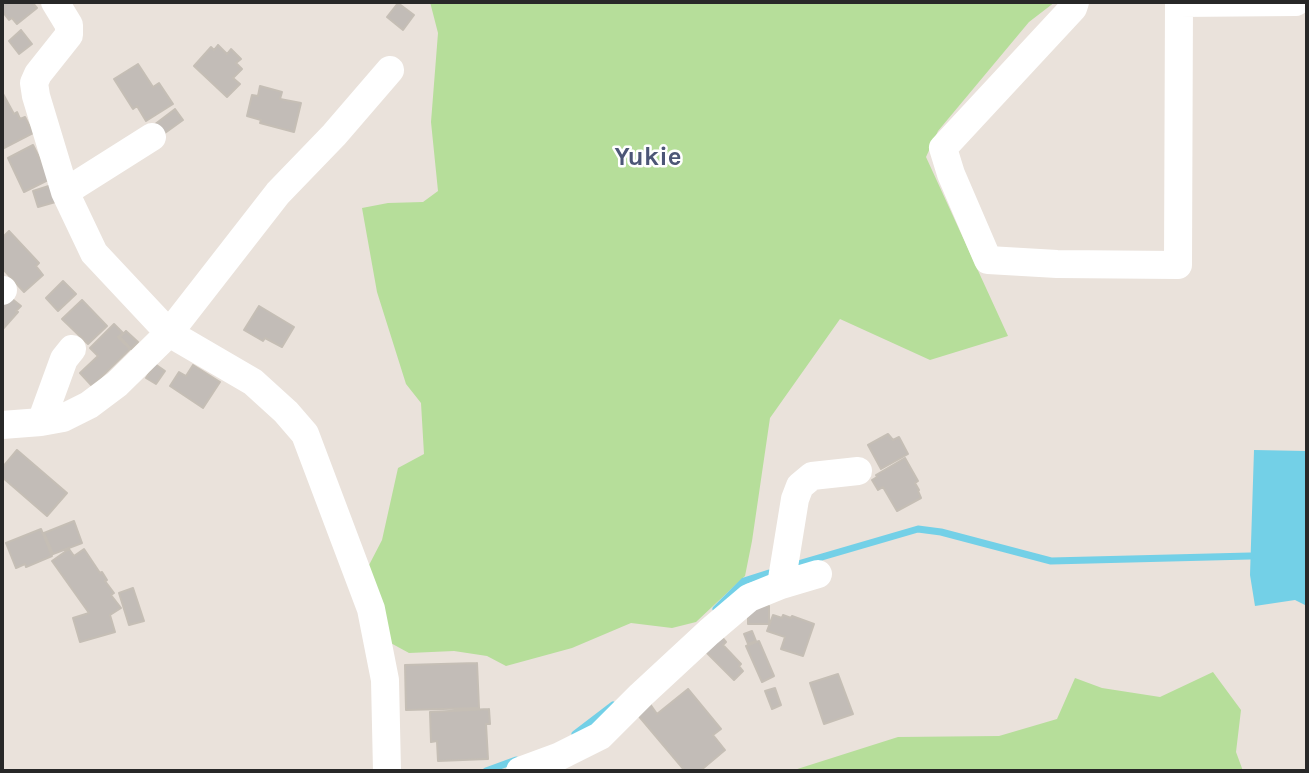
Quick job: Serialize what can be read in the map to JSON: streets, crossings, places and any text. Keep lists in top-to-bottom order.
{
  "districts": ["Yukie"]
}
